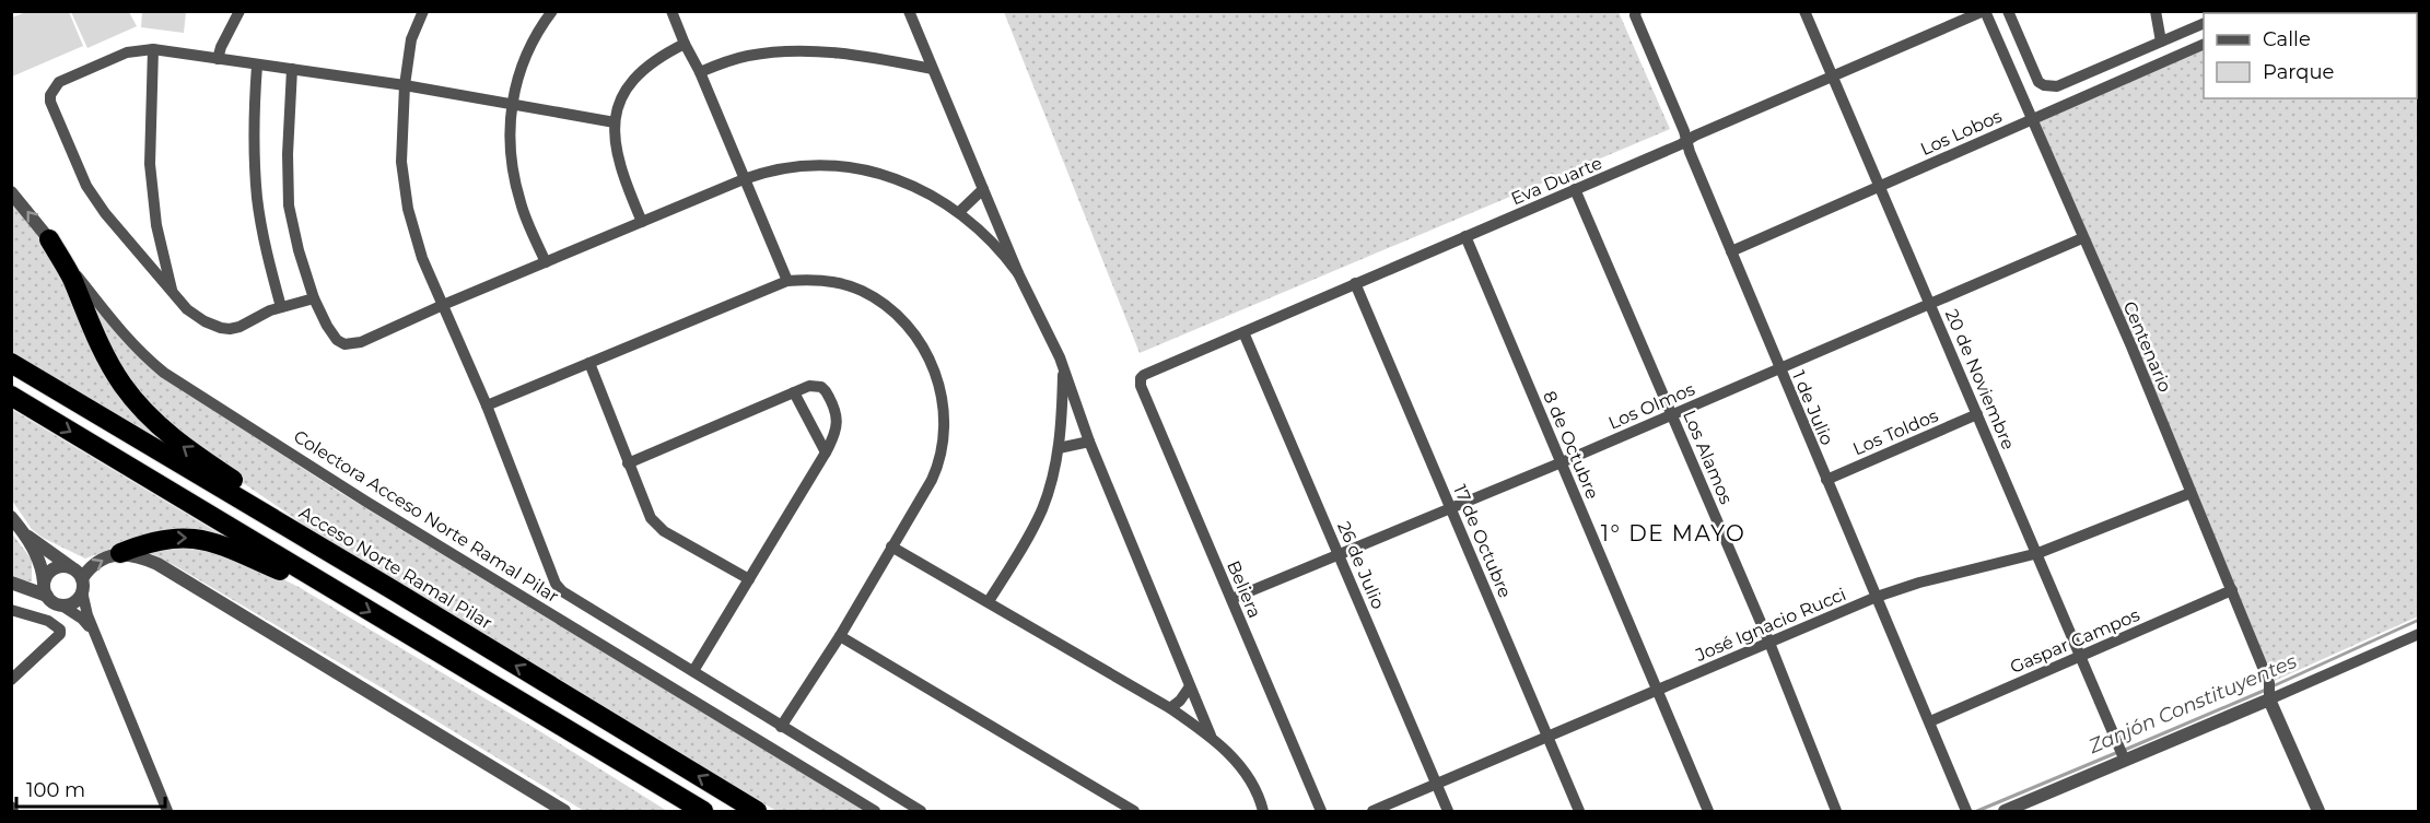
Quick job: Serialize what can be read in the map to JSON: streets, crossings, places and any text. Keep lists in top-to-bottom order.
{
  "streets": {
    "highway": ["Acceso Norte Ramal Pilar"],
    "street": [
      "Los Lobos",
      "Eva Duarte",
      "Centenario",
      "20 de Noviembre",
      "Los Olmos",
      "1 de Julio",
      "Los Toldos",
      "8 de Octubre",
      "Los Alamos",
      "Colectora Acceso Norte Ramal Pilar",
      "17 de Octubre",
      "26 de Julio",
      "Beliera",
      "José Ignacio Rucci",
      "Gaspar Campos"
    ]
  },
  "crossings": [
    ["Los Lobos", "Centenario"],
    ["Los Lobos", "20 de Noviembre"],
    ["Los Lobos", "1 de Julio"],
    ["Eva Duarte", "Centenario"],
    ["Eva Duarte", "20 de Noviembre"],
    ["Eva Duarte", "1 de Julio"],
    ["Eva Duarte", "8 de Octubre"],
    ["Eva Duarte", "Los Alamos"],
    ["Eva Duarte", "17 de Octubre"],
    ["Eva Duarte", "26 de Julio"],
    ["Eva Duarte", "Beliera"],
    ["Centenario", "Los Olmos"],
    ["Centenario", "José Ignacio Rucci"],
    ["Centenario", "Gaspar Campos"],
    ["20 de Noviembre", "Los Olmos"],
    ["20 de Noviembre", "Los Toldos"],
    ["20 de Noviembre", "José Ignacio Rucci"],
    ["20 de Noviembre", "Gaspar Campos"],
    ["Los Olmos", "1 de Julio"],
    ["Los Olmos", "8 de Octubre"],
    ["Los Olmos", "Los Alamos"],
    ["Los Olmos", "17 de Octubre"],
    ["Los Olmos", "26 de Julio"],
    ["Los Olmos", "Beliera"],
    ["1 de Julio", "Los Toldos"],
    ["1 de Julio", "José Ignacio Rucci"],
    ["1 de Julio", "Gaspar Campos"],
    ["8 de Octubre", "José Ignacio Rucci"],
    ["Los Alamos", "José Ignacio Rucci"],
    ["17 de Octubre", "José Ignacio Rucci"],
    ["26 de Julio", "José Ignacio Rucci"]
  ],
  "districts": ["1° DE MAYO"],
  "water": ["Zanjón Constituyentes"],
  "legend": ["Calle", "Parque"],
  "scale_bar": "100 m"
}
